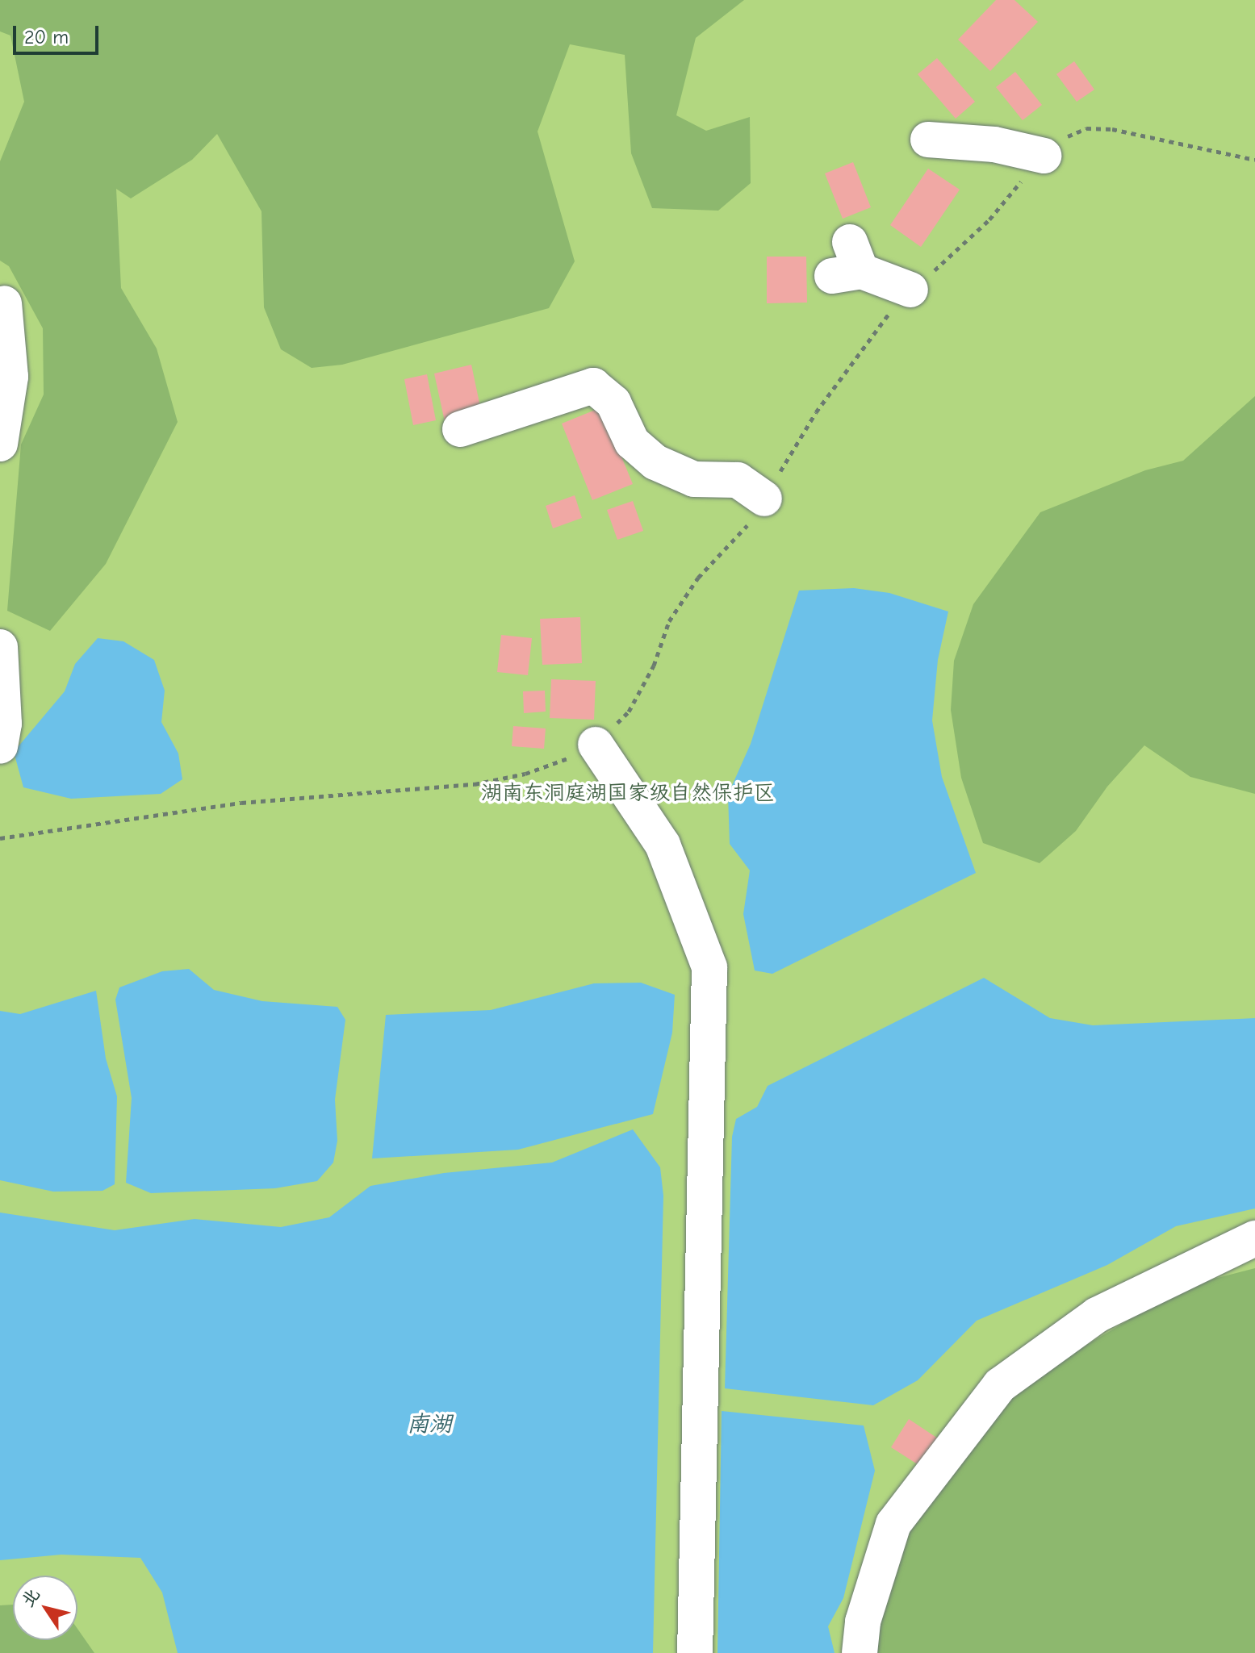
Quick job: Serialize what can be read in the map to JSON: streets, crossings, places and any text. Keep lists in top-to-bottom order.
{
  "water": ["南湖"],
  "parks": ["湖南东洞庭湖国家级自然保护区"],
  "scale_bar": "20 m",
  "north": "top left"
}
